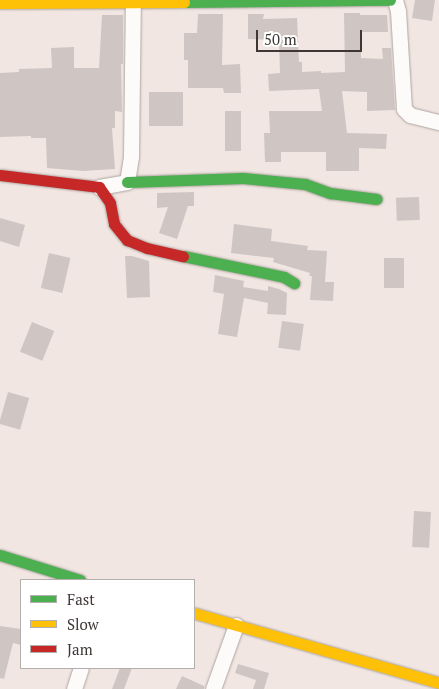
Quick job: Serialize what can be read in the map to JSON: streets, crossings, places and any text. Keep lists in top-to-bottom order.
{
  "legend": ["Fast", "Slow", "Jam"],
  "scale_bar": "50 m"
}
